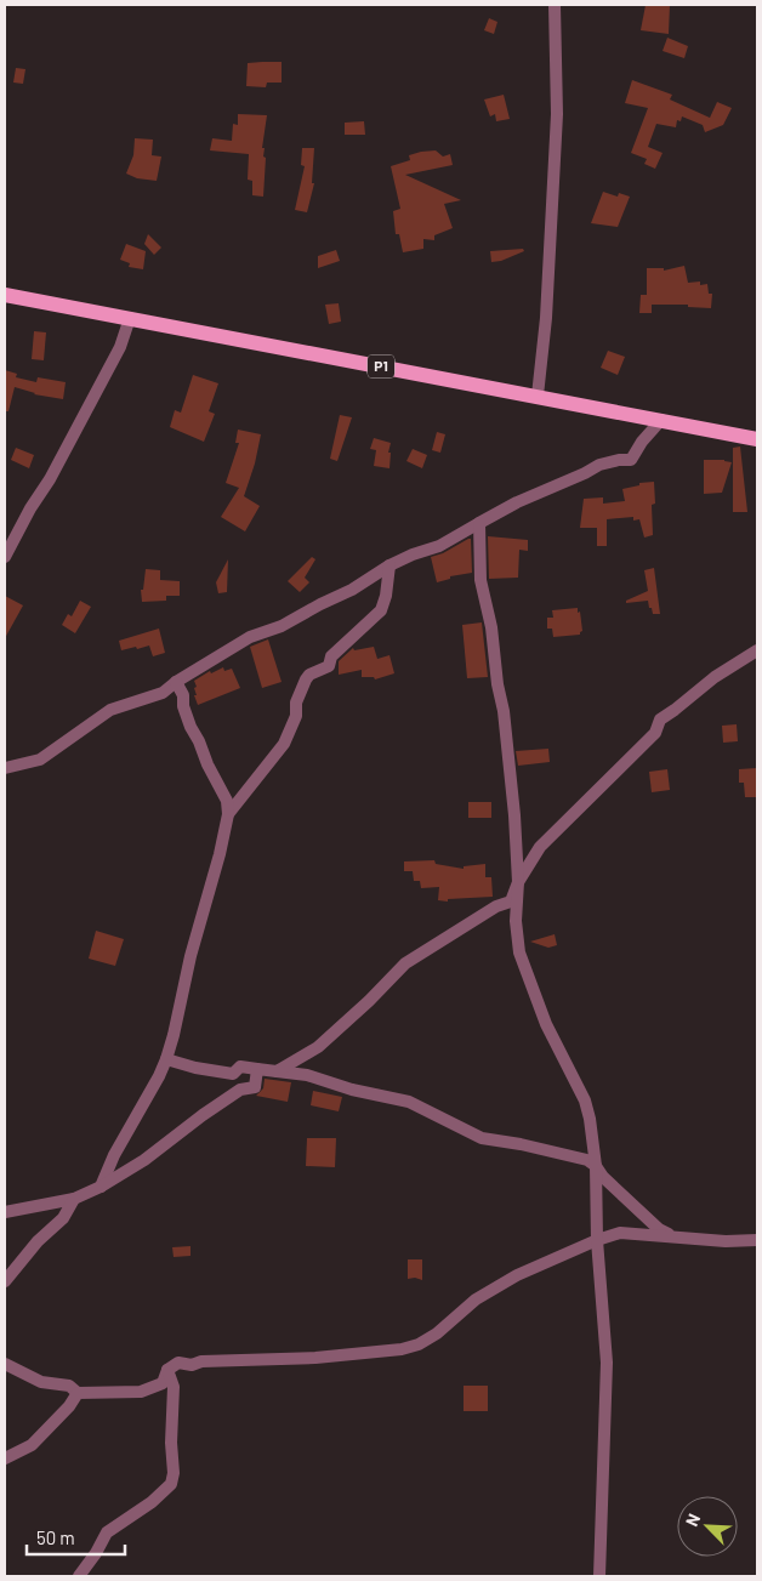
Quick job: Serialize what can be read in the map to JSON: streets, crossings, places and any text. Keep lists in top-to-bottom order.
{
  "streets": {
    "main road": ["P1"]
  },
  "scale_bar": "50 m",
  "north": "top left"
}
